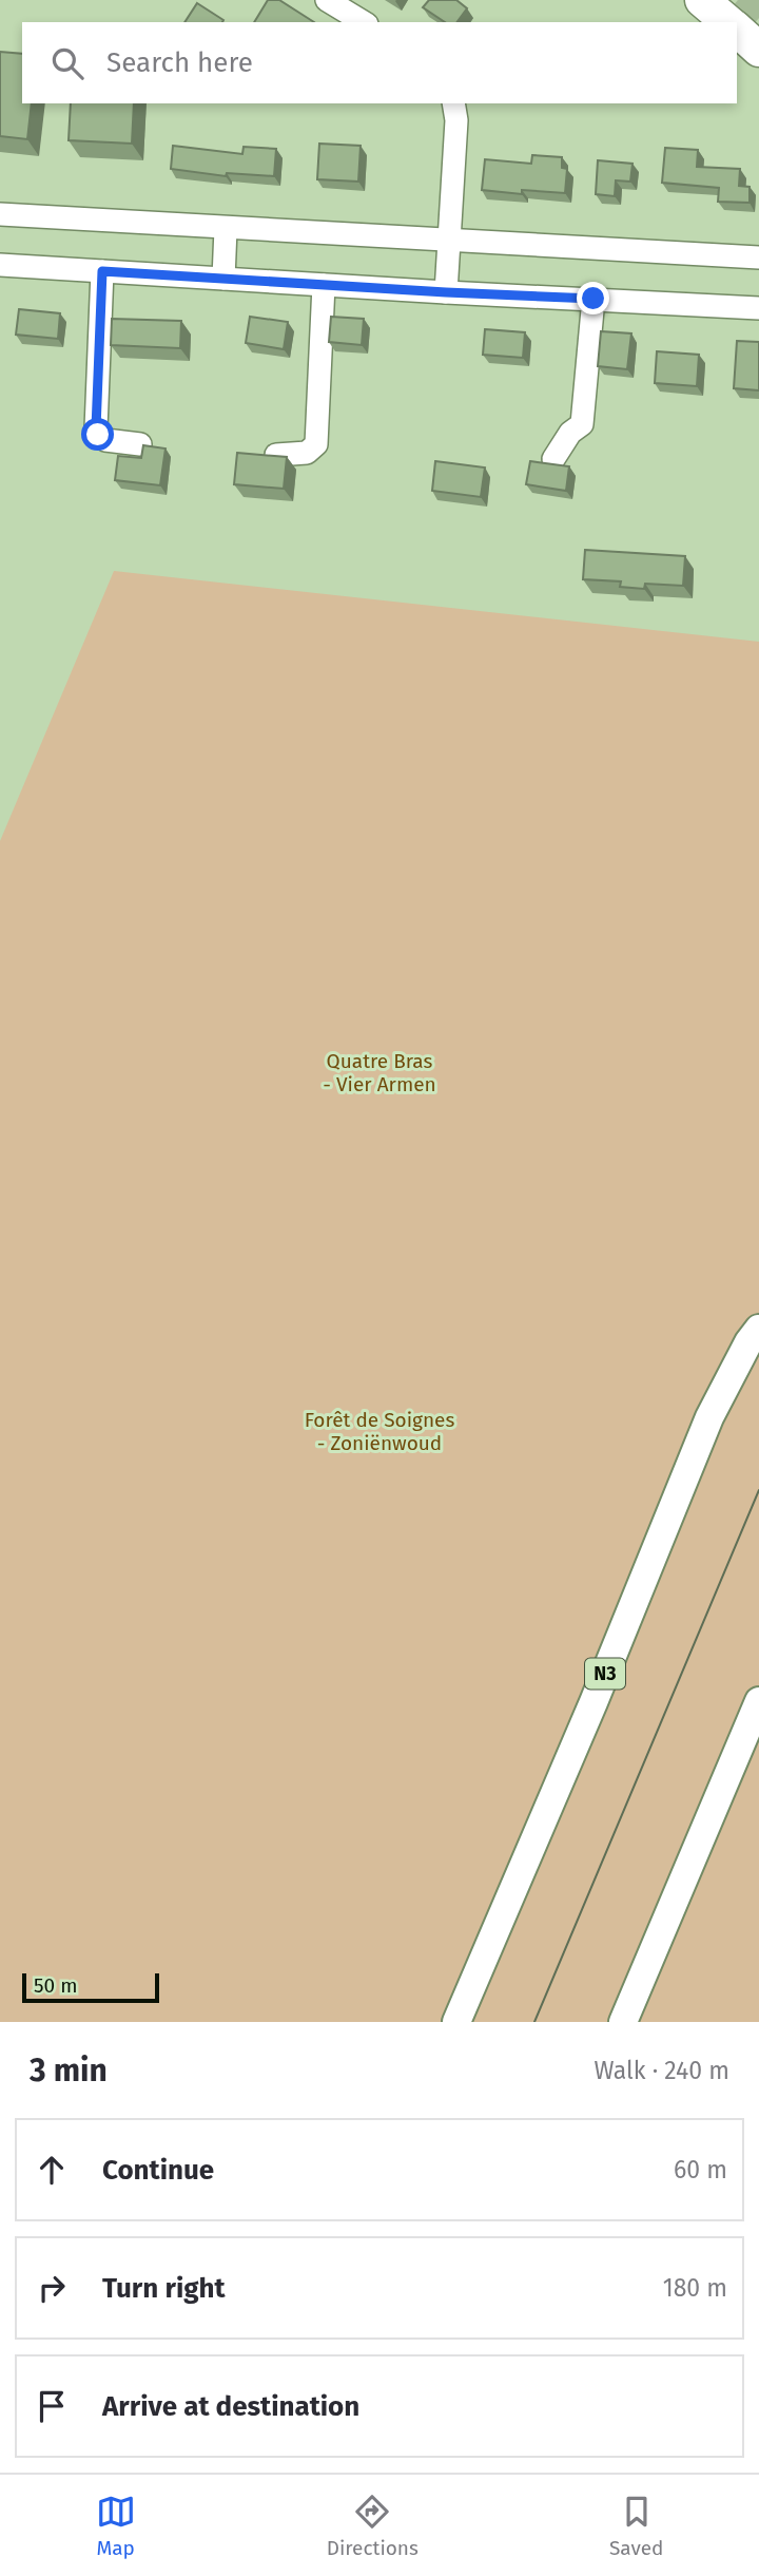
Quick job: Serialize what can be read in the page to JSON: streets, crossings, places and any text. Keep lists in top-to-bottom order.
{
  "streets": {
    "main road": ["N3"]
  },
  "parks": ["Quatre Bras - Vier Armen", "Forêt de Soignes - Zoniënwoud"],
  "scale_bar": "50 m",
  "page": {
    "search": "Search here",
    "scale": "50 m",
    "heading": ["3 min", "Walk · 240 m"],
    "list": [
      ["Continue", "60 m"],
      ["Turn right", "180 m"],
      "Arrive at destination"
    ],
    "nav": ["Map", "Directions", "Saved"]
  }
}
